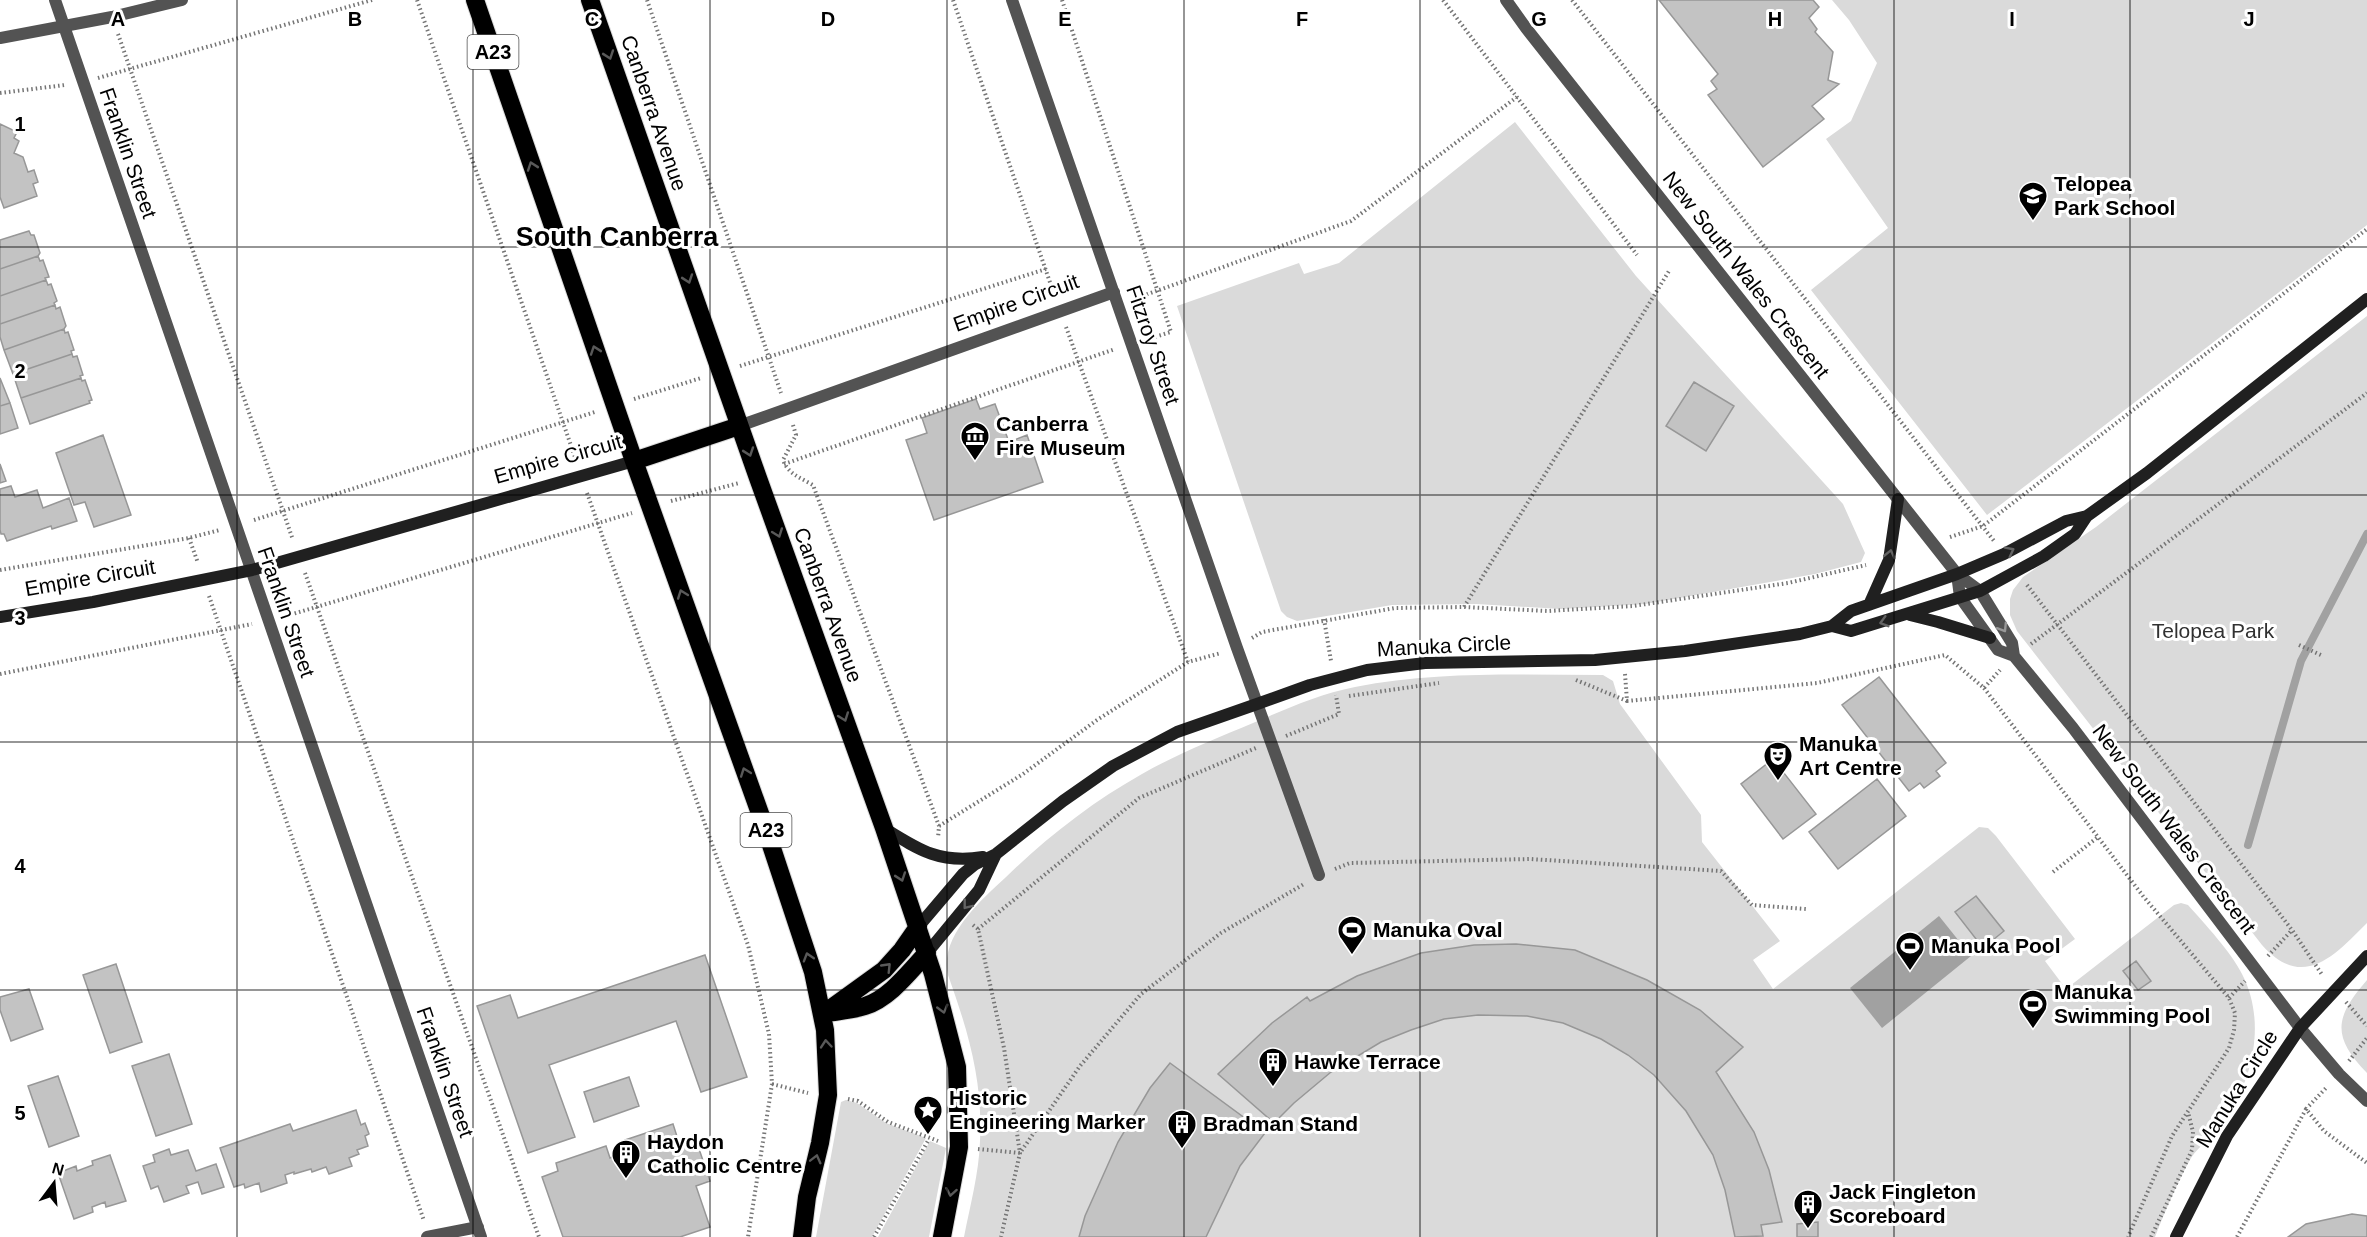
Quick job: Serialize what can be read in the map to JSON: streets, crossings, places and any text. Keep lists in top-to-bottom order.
{
  "streets": {
    "highway": ["A23", "Canberra Avenue", "Empire Circuit"],
    "street": [
      "Franklin Street",
      "New South Wales Crescent",
      "Fitzroy Street",
      "Manuka Circle"
    ]
  },
  "crossings": [
    ["A23", "Empire Circuit"],
    ["Canberra Avenue", "Empire Circuit"],
    ["Canberra Avenue", "Manuka Circle"],
    ["Franklin Street", "Empire Circuit"],
    ["New South Wales Crescent", "Manuka Circle"],
    ["Empire Circuit", "Fitzroy Street"],
    ["Fitzroy Street", "Manuka Circle"]
  ],
  "districts": ["South Canberra"],
  "parks": ["Telopea Park"],
  "places": {
    "school or university": ["Telopea Park School"],
    "museum": ["Canberra Fire Museum"],
    "theatre": ["Manuka Art Centre"],
    "sports": ["Manuka Oval", "Manuka Pool", "Manuka Swimming Pool"],
    "building": [
      "Hawke Terrace",
      "Bradman Stand",
      "Haydon Catholic Centre",
      "Jack Fingleton Scoreboard"
    ],
    "place": ["Historic Engineering Marker"]
  },
  "north": "top",
  "grid": {
    "columns": [
      "A",
      "B",
      "C",
      "D",
      "E",
      "F",
      "G",
      "H",
      "I",
      "J"
    ],
    "rows": [
      "1",
      "2",
      "3",
      "4",
      "5"
    ]
  }
}
